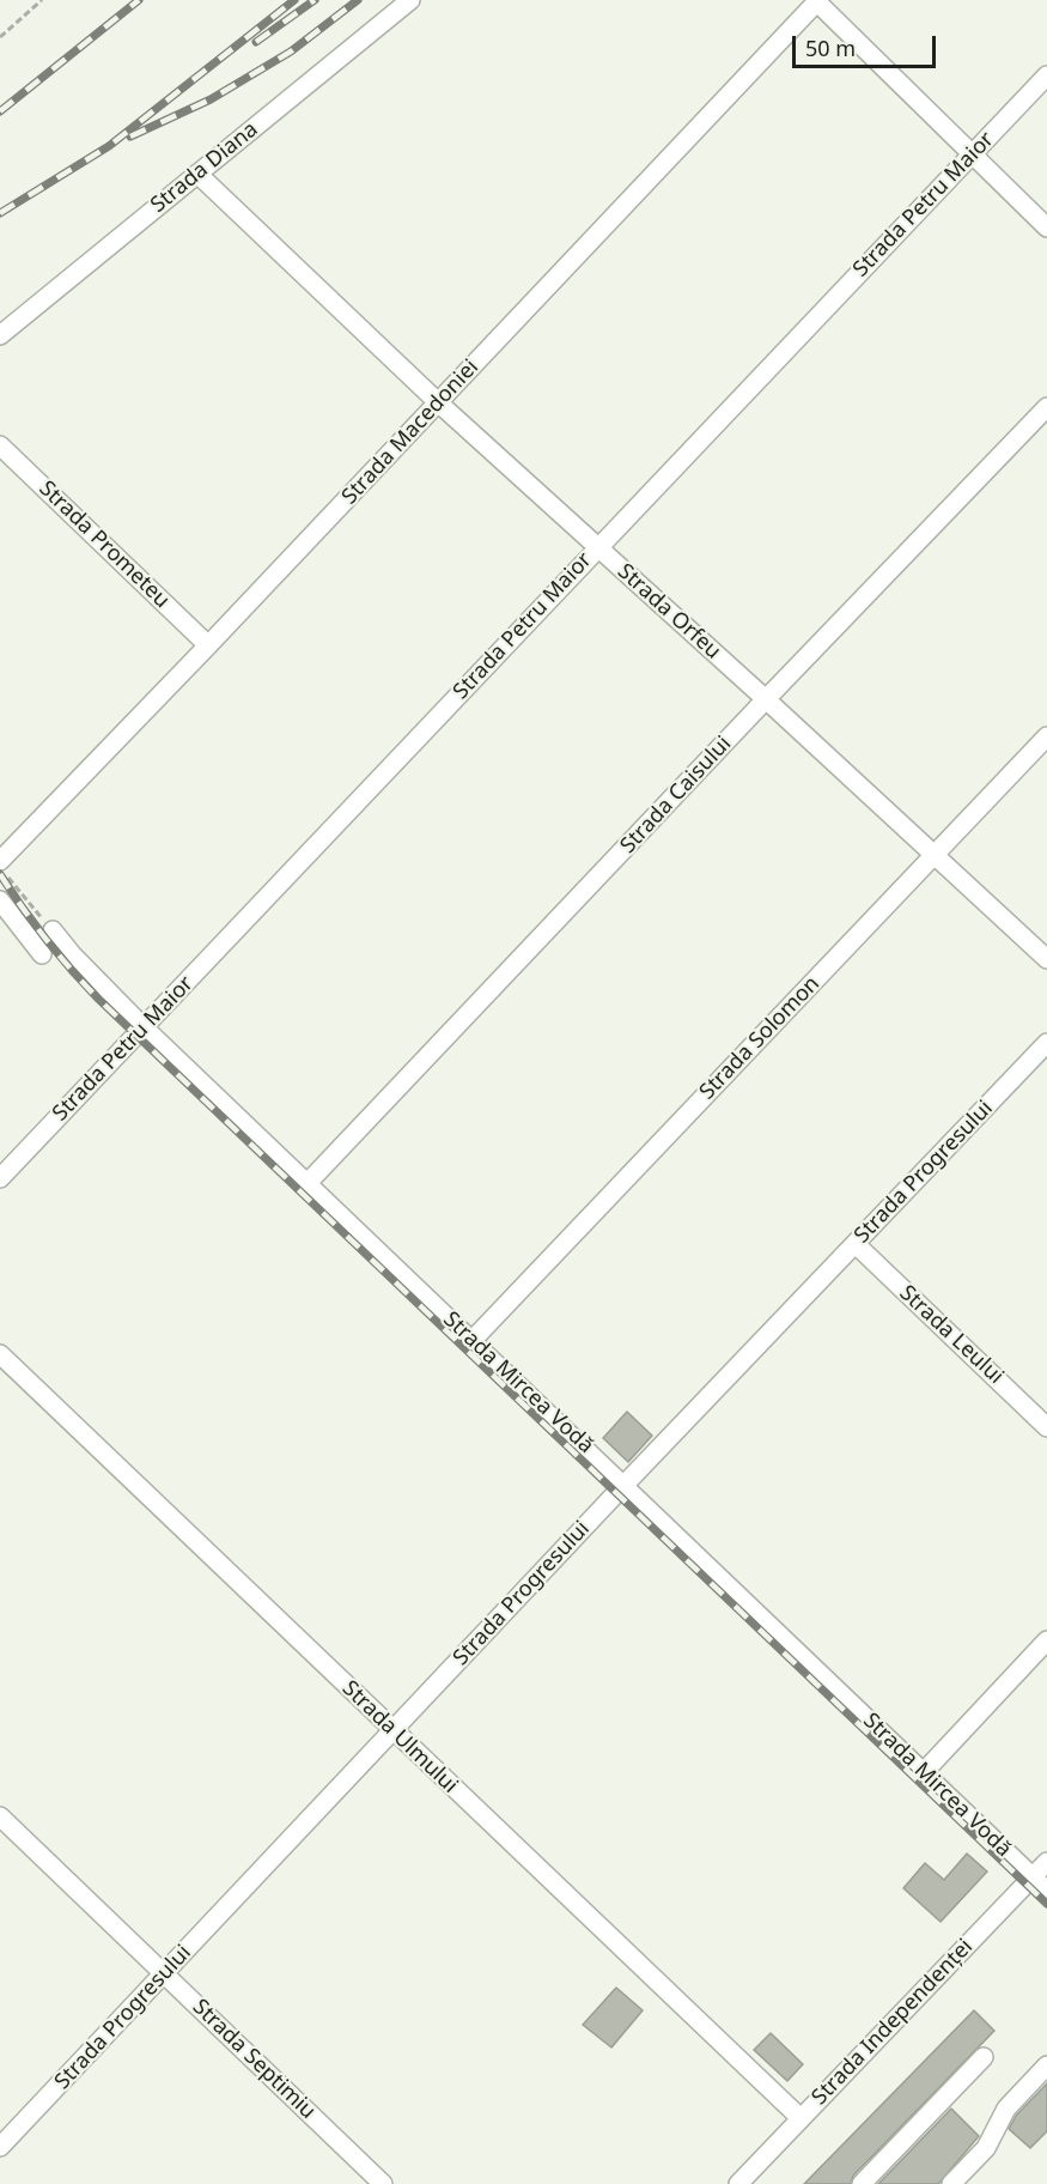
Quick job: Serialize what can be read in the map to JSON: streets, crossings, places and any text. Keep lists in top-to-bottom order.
{
  "streets": {
    "street": [
      "Strada Diana",
      "Strada Petru Maior",
      "Strada Macedoniei",
      "Strada Prometeu",
      "Strada Orfeu",
      "Strada Caisului",
      "Strada Solomon",
      "Strada Progresului",
      "Strada Leului",
      "Strada Mircea Vodă",
      "Strada Ulmului",
      "Strada Independenței",
      "Strada Septimiu"
    ]
  },
  "crossings": [
    ["Strada Diana", "Strada Orfeu"],
    ["Strada Petru Maior", "Strada Orfeu"],
    ["Strada Petru Maior", "Strada Mircea Vodă"],
    ["Strada Macedoniei", "Strada Prometeu"],
    ["Strada Macedoniei", "Strada Orfeu"],
    ["Strada Orfeu", "Strada Caisului"],
    ["Strada Orfeu", "Strada Solomon"],
    ["Strada Caisului", "Strada Mircea Vodă"],
    ["Strada Solomon", "Strada Mircea Vodă"],
    ["Strada Progresului", "Strada Leului"],
    ["Strada Progresului", "Strada Mircea Vodă"],
    ["Strada Progresului", "Strada Ulmului"],
    ["Strada Progresului", "Strada Septimiu"],
    ["Strada Mircea Vodă", "Strada Independenței"],
    ["Strada Ulmului", "Strada Independenței"]
  ],
  "scale_bar": "50 m"
}
